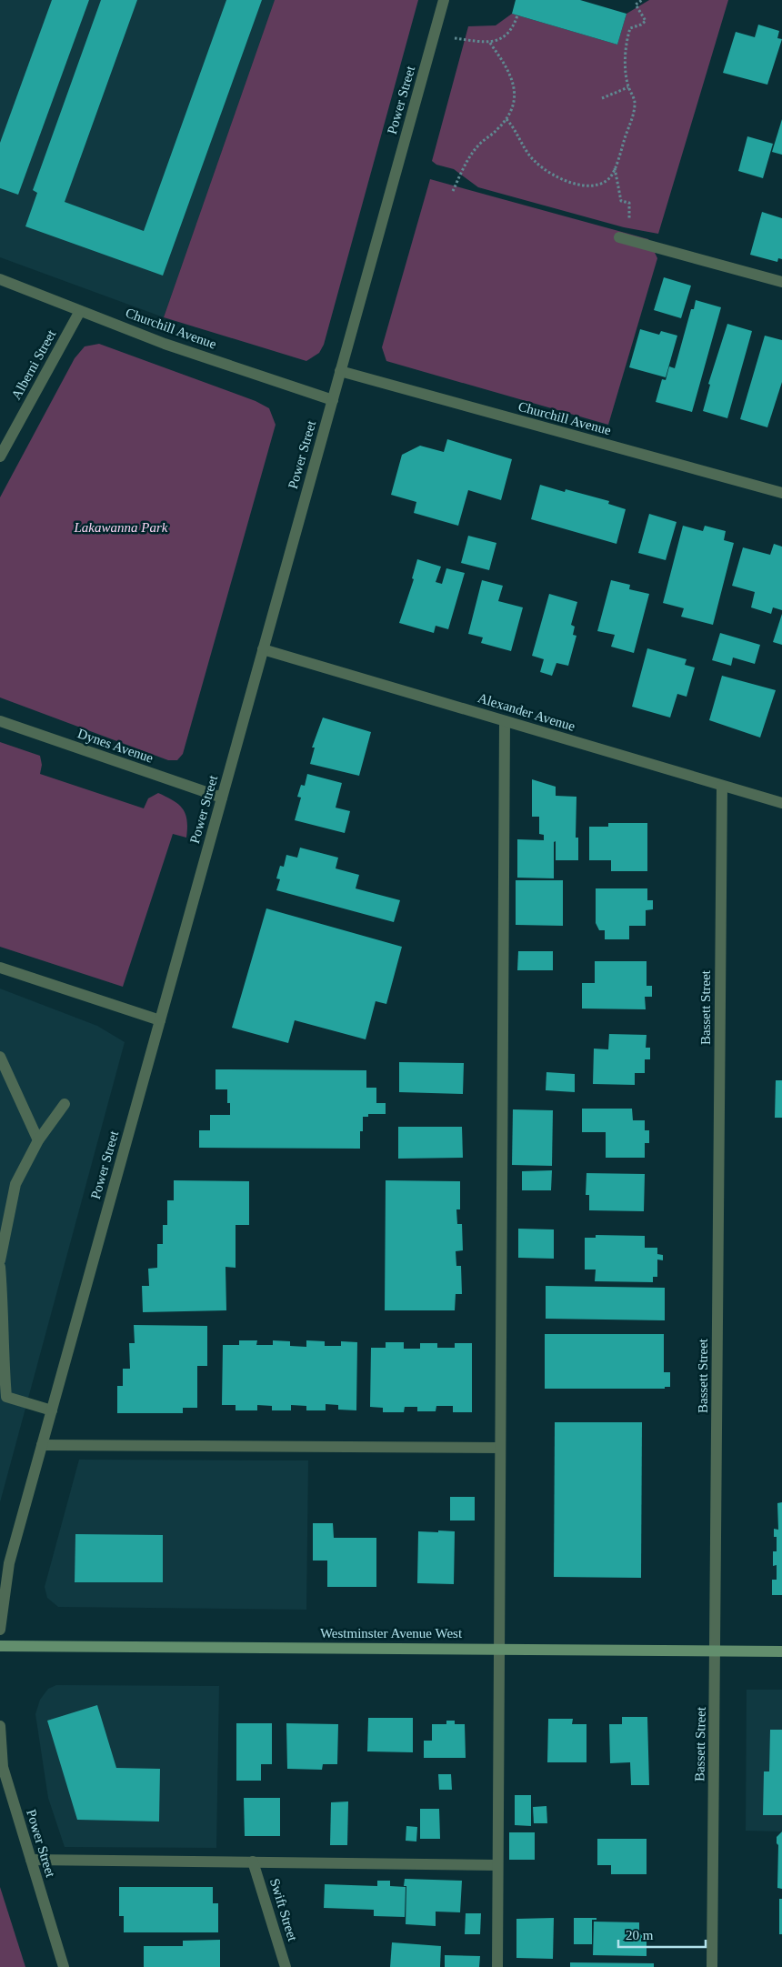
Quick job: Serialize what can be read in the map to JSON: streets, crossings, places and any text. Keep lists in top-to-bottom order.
{
  "streets": {
    "main road": ["Westminster Avenue West"],
    "street": [
      "Power Street",
      "Churchill Avenue",
      "Alberni Street",
      "Alexander Avenue",
      "Dynes Avenue",
      "Bassett Street",
      "Swift Street"
    ]
  },
  "crossings": [
    ["Power Street", "Churchill Avenue"],
    ["Power Street", "Alexander Avenue"],
    ["Power Street", "Dynes Avenue"],
    ["Churchill Avenue", "Alberni Street"],
    ["Alexander Avenue", "Bassett Street"],
    ["Bassett Street", "Westminster Avenue West"]
  ],
  "parks": ["Lakawanna Park"],
  "scale_bar": "20 m"
}
